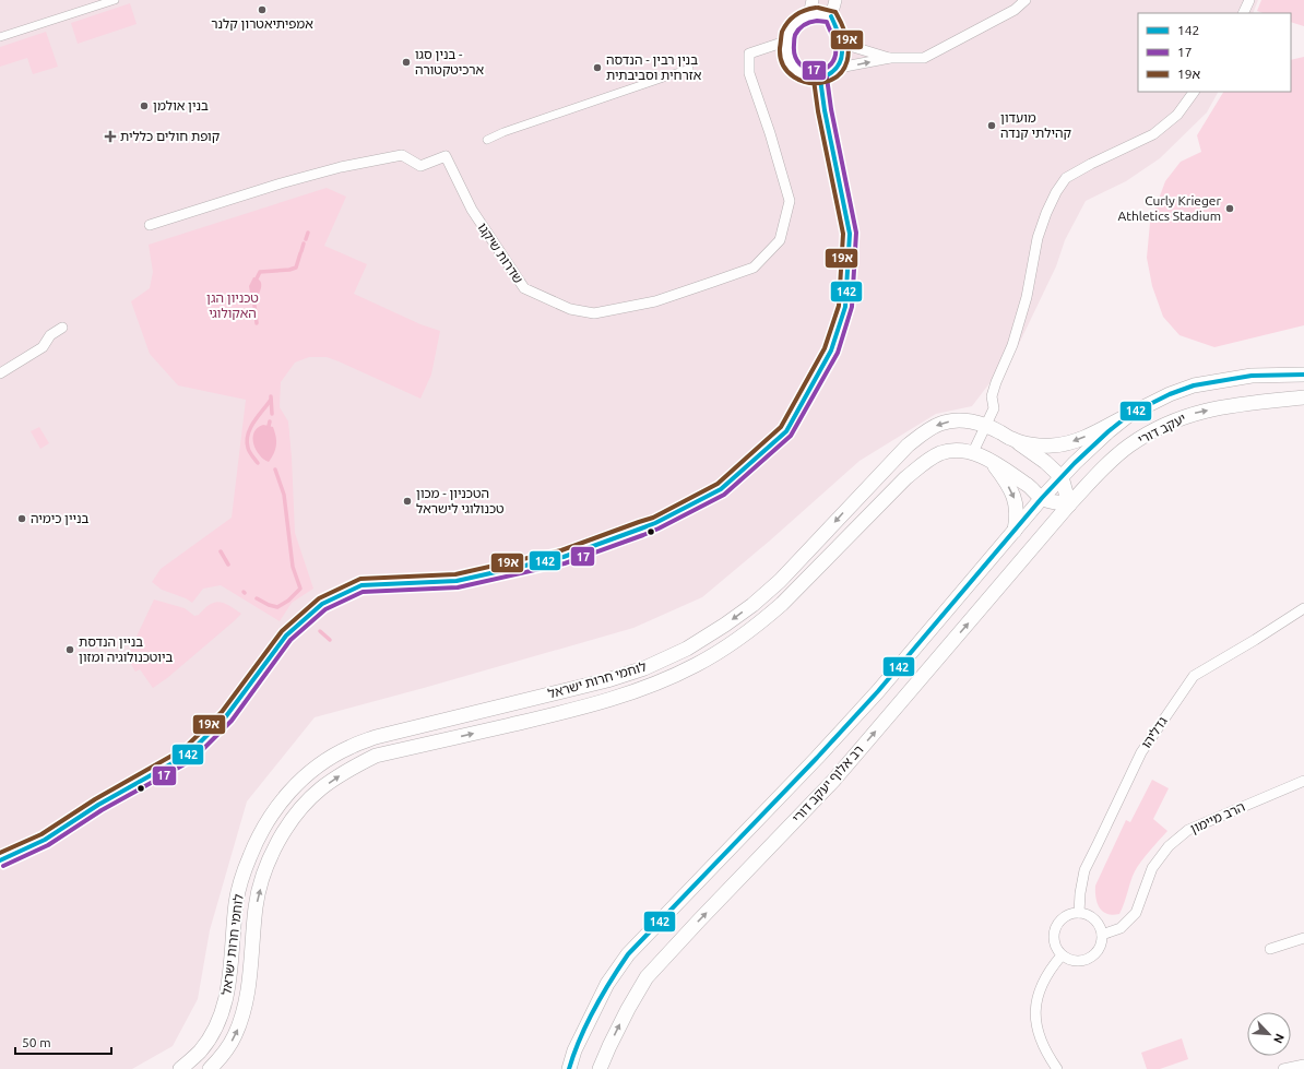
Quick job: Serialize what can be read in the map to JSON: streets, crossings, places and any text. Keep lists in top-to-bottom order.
{
  "streets": {
    "main road": ["יעקב דורי", "לוחמי חרות ישראל", "רב אלוף יעקב דורי"],
    "street": ["שדרות שיקגו", "גדליהו", "הרב מיימון"]
  },
  "crossings": [
    ["יעקב דורי", "לוחמי חרות ישראל"],
    ["יעקב דורי", "רב אלוף יעקב דורי"],
    ["לוחמי חרות ישראל", "רב אלוף יעקב דורי"],
    ["גדליהו", "הרב מיימון"]
  ],
  "one_way": ["יעקב דורי"],
  "parks": ["טכניון הגן האקולוגי"],
  "places": {
    "other": [
      "אמפיתיאטרון קלנר",
      "בנין סגו - ארכיטקטורה",
      "בנין רבין - הנדסה אזרחית וסביבתית",
      "בנין אולמן",
      "מועדון קהילתי קנדה",
      "Curly Krieger Athletics Stadium",
      "הטכניון - מכון טכנולוגי לישראל",
      "בניין כימיה",
      "בניין הנדסת ביוטכנולוגיה ומזון"
    ],
    "health": ["קופת חולים כללית"]
  },
  "lines": ["transit line 19א", "transit line 142", "transit line 17"],
  "legend": ["142", "17", "19א"],
  "scale_bar": "50 m",
  "north": "bottom right"
}
